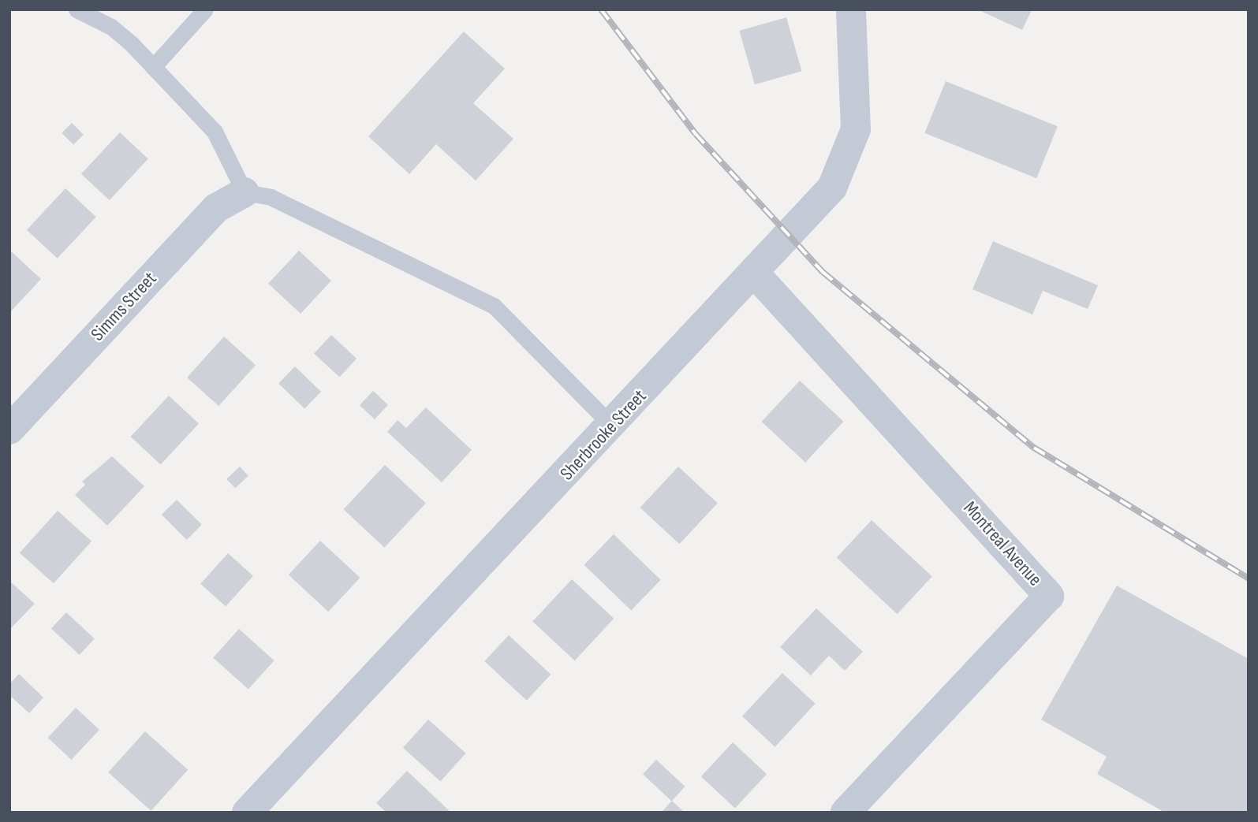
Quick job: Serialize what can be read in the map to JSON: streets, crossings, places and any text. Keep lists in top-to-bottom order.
{
  "streets": {
    "street": ["Simms Street", "Sherbrooke Street", "Montreal Avenue"]
  },
  "crossings": [
    ["Sherbrooke Street", "Montreal Avenue"]
  ]
}
